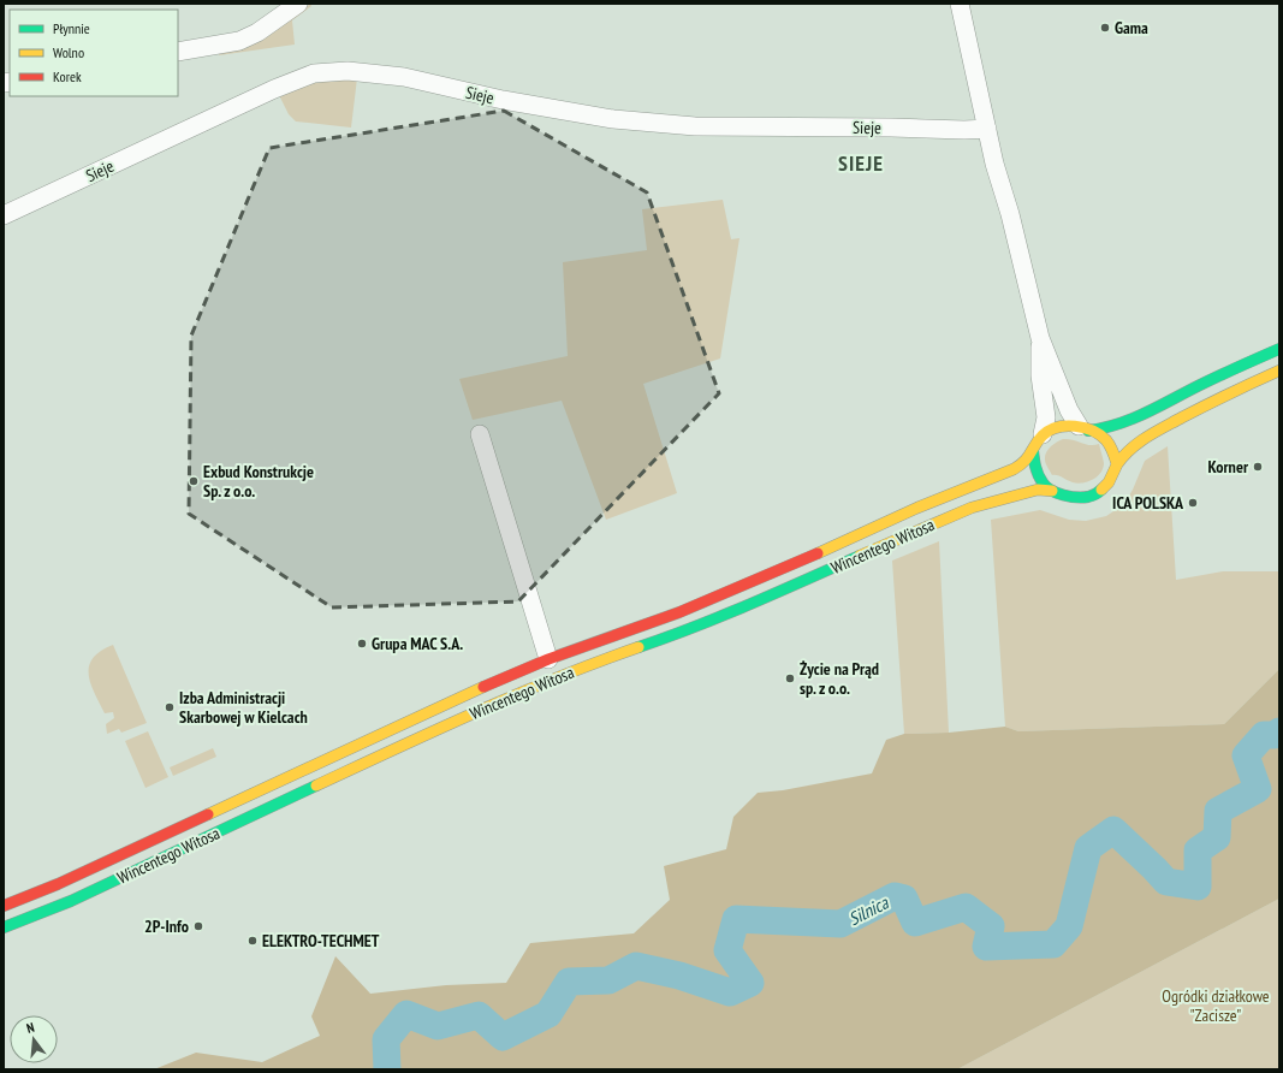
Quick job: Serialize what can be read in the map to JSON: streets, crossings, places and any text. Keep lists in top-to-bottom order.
{
  "streets": {
    "main road": ["Wincentego Witosa"],
    "street": ["Sieje"]
  },
  "districts": ["SIEJE"],
  "water": ["Silnica"],
  "parks": ["Ogródki działkowe \"Zacisze\""],
  "places": [
    "Gama",
    "Korner",
    "Exbud Konstrukcje Sp. z o.o.",
    "ICA POLSKA",
    "Grupa MAC S.A.",
    "Życie na Prąd sp. z o.o.",
    "Izba Administracji Skarbowej w Kielcach",
    "2P-Info",
    "ELEKTRO-TECHMET"
  ],
  "legend": ["Płynnie", "Wolno", "Korek"],
  "north": "top"
}
